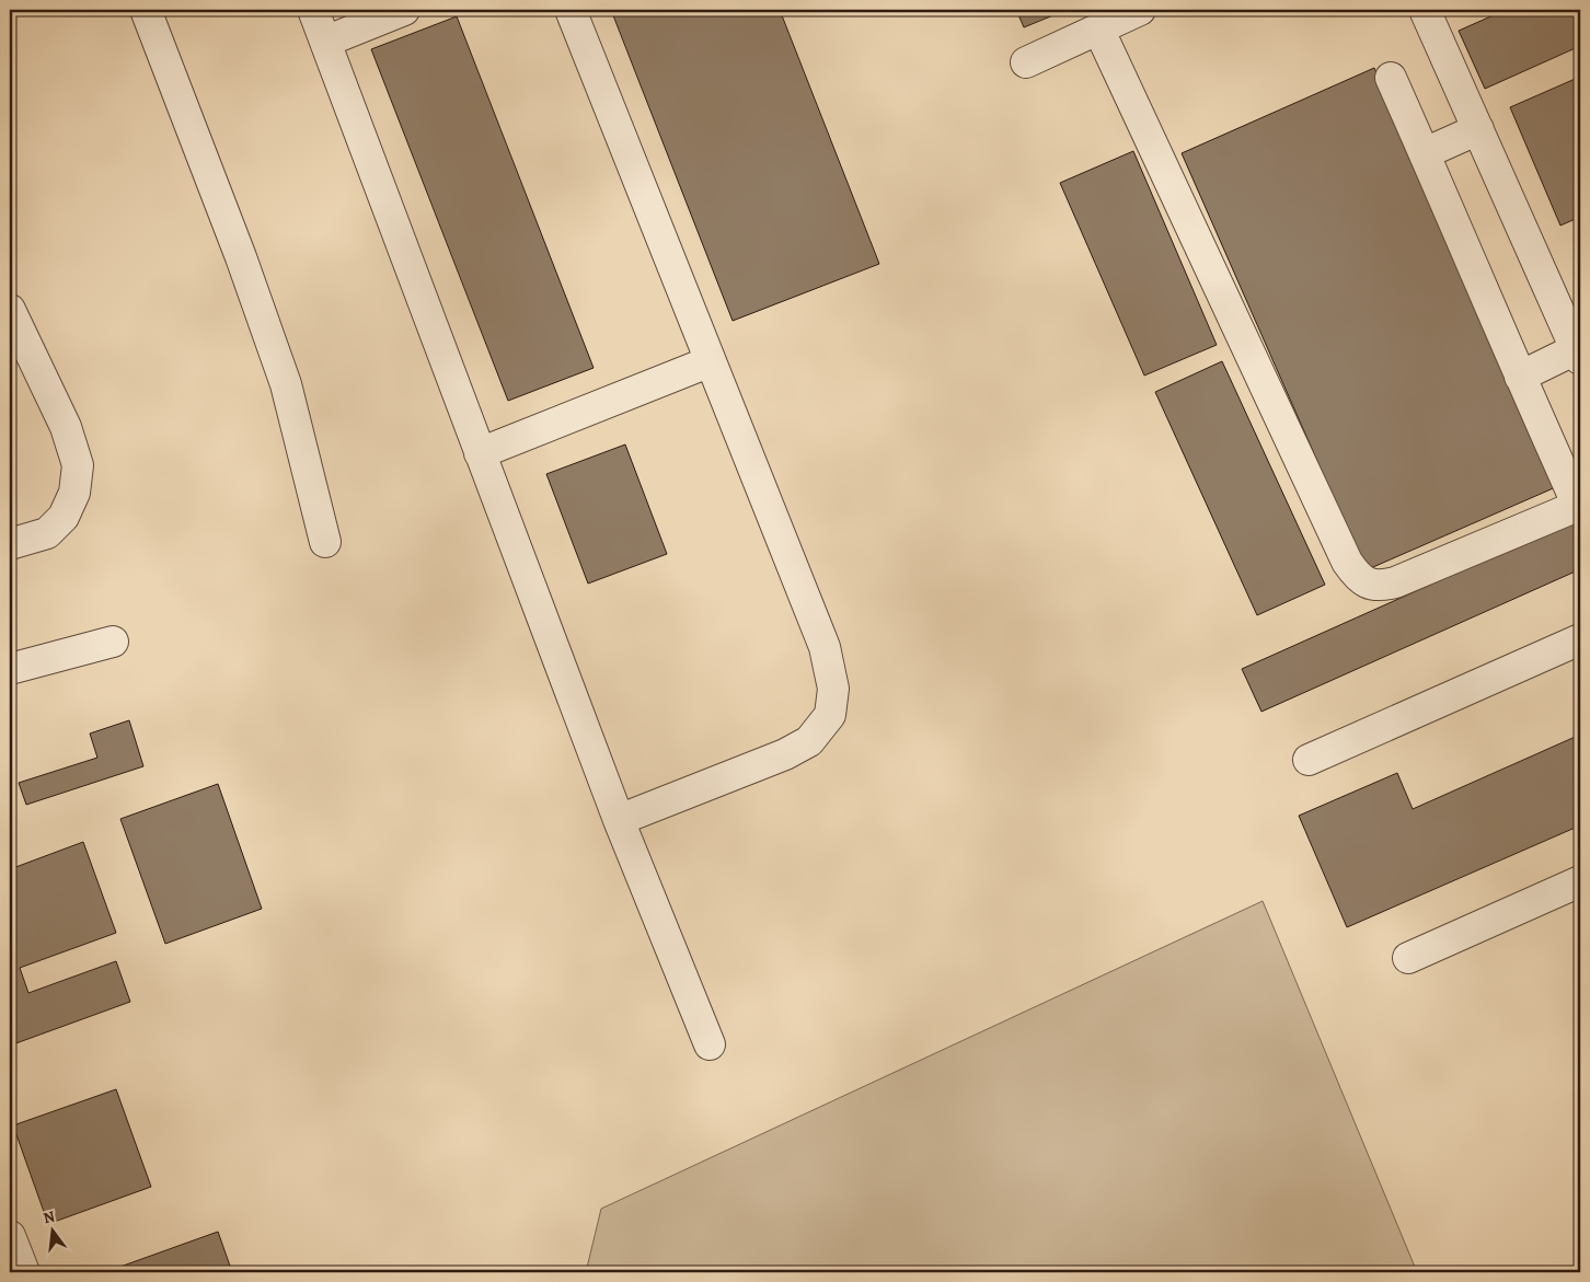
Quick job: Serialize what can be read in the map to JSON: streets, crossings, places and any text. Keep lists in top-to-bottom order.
{
  "north": "top"
}
